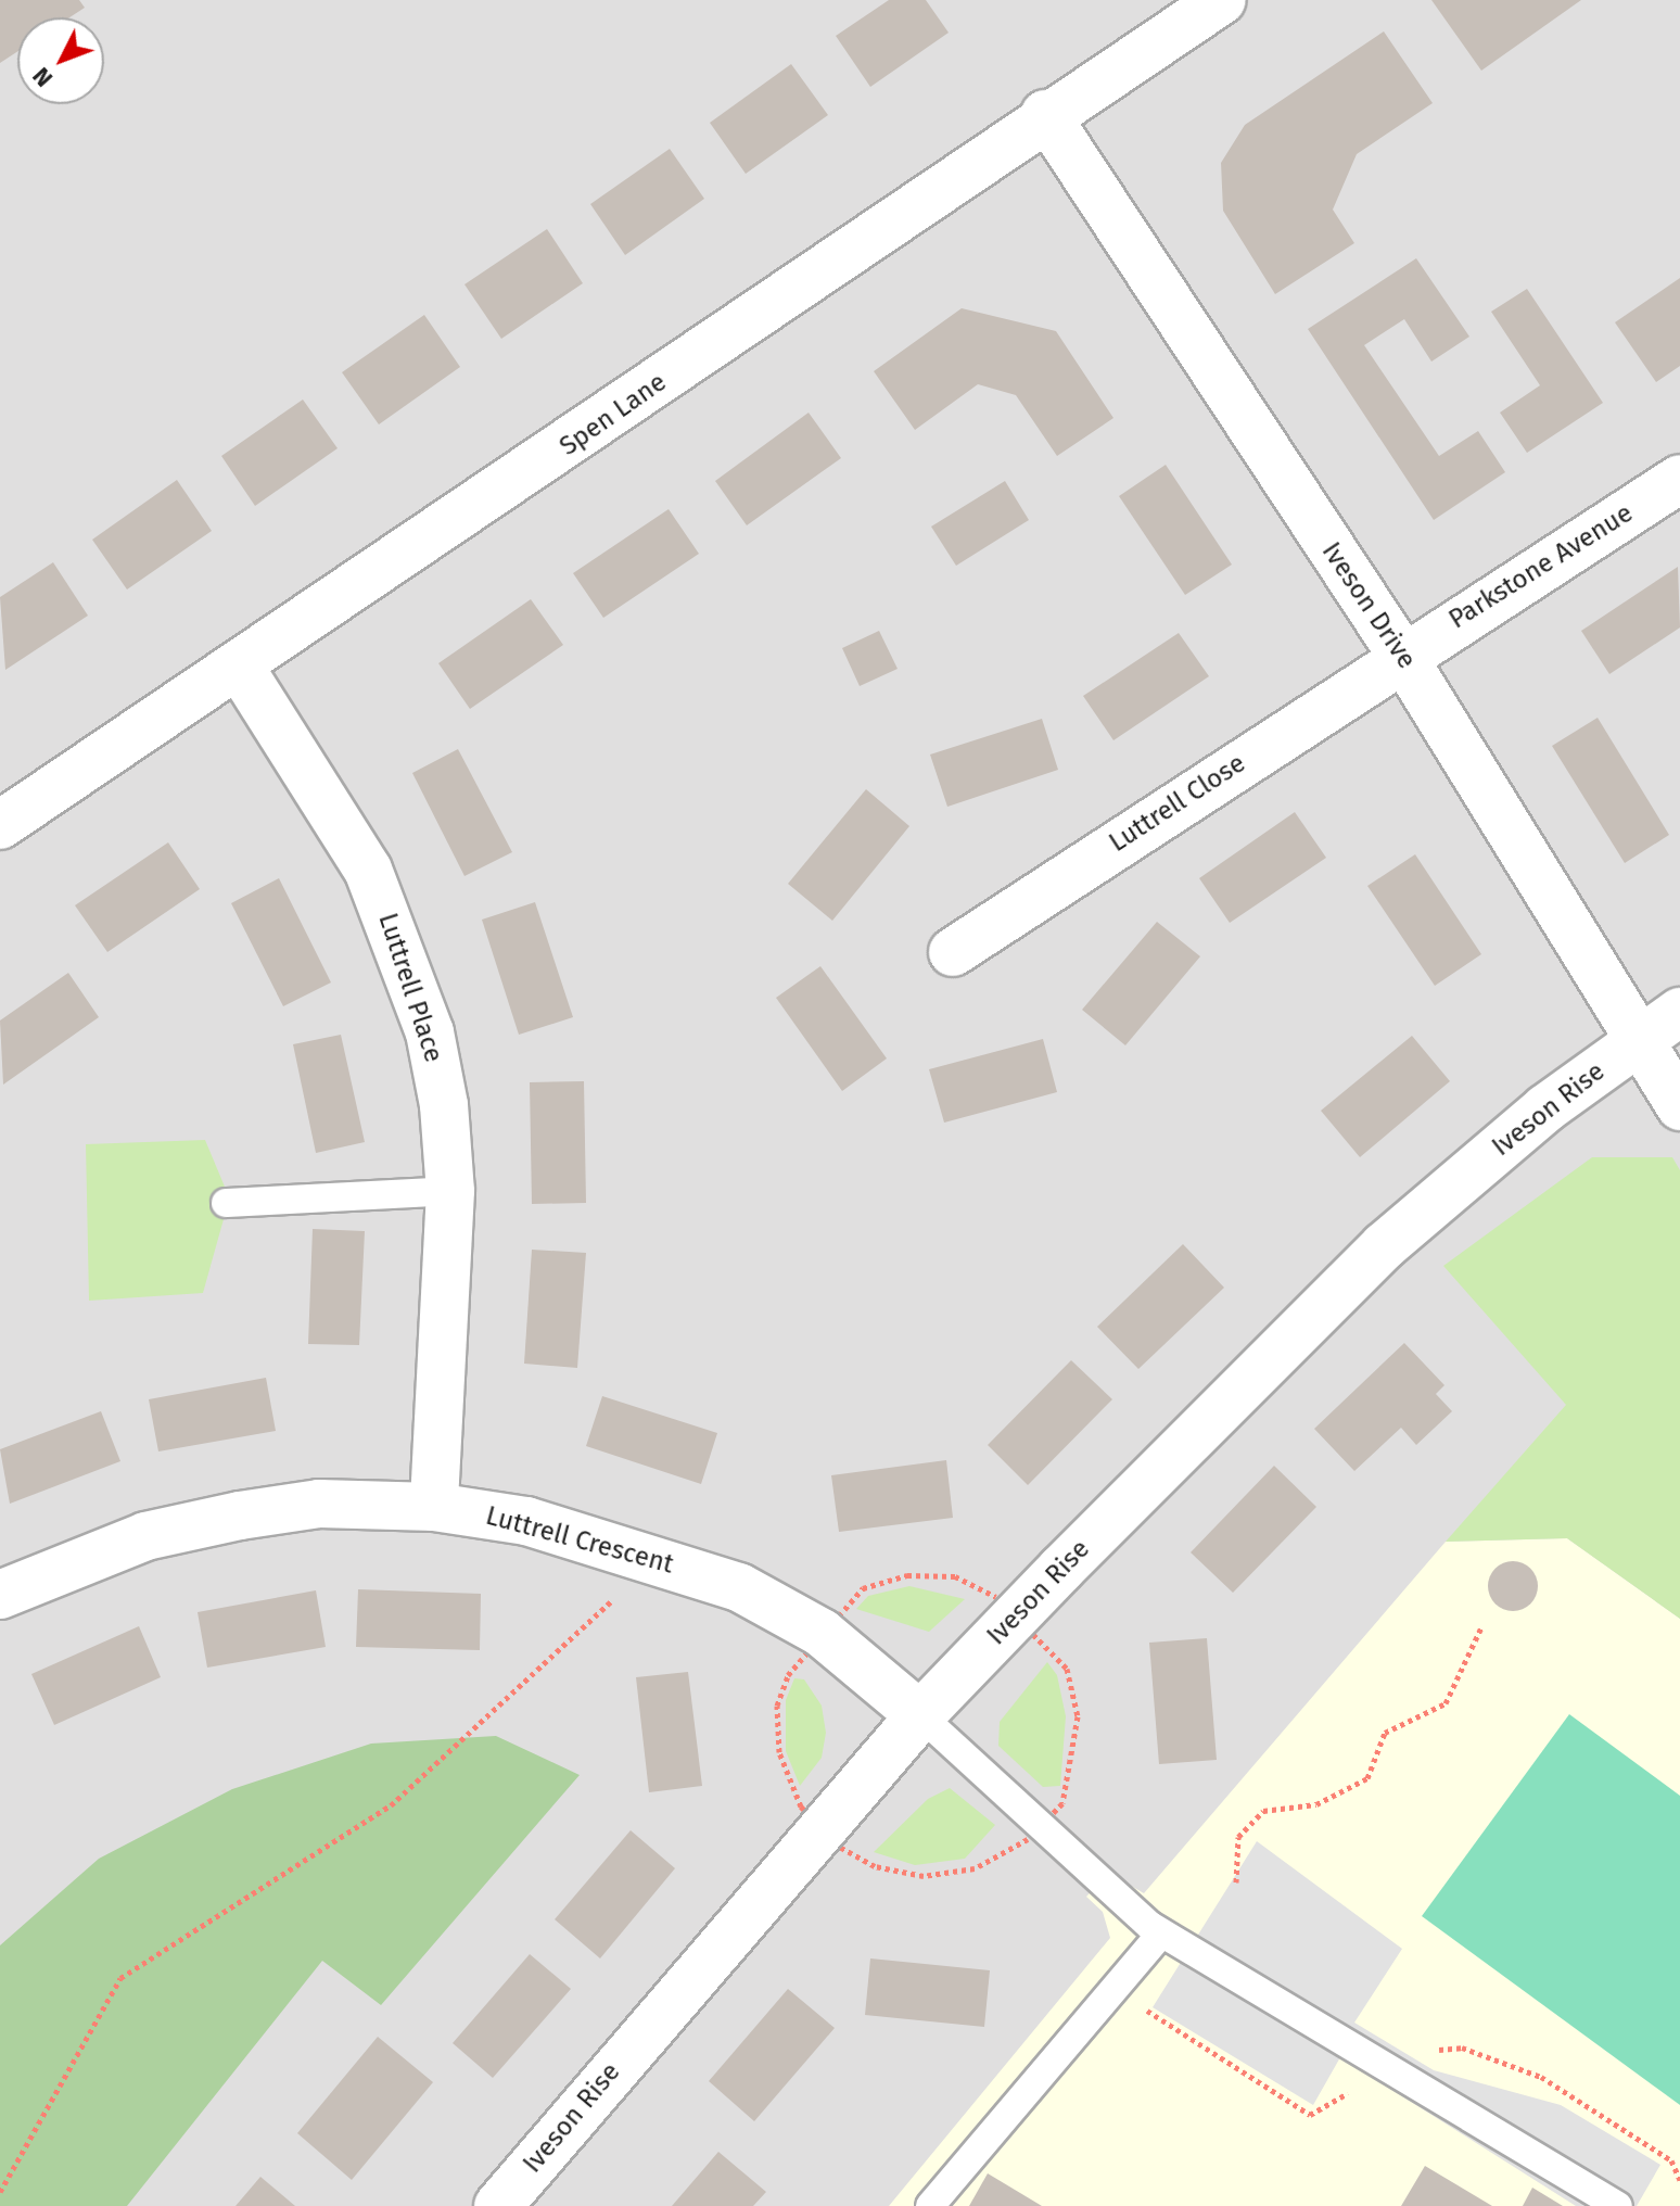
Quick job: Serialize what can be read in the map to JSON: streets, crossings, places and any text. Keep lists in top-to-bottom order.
{
  "streets": {
    "street": [
      "Spen Lane",
      "Parkstone Avenue",
      "Iveson Drive",
      "Luttrell Close",
      "Luttrell Place",
      "Iveson Rise",
      "Luttrell Crescent"
    ]
  },
  "crossings": [
    ["Spen Lane", "Iveson Drive"],
    ["Spen Lane", "Luttrell Place"],
    ["Parkstone Avenue", "Iveson Drive"],
    ["Parkstone Avenue", "Luttrell Close"],
    ["Iveson Drive", "Luttrell Close"],
    ["Iveson Drive", "Iveson Rise"],
    ["Luttrell Place", "Luttrell Crescent"],
    ["Iveson Rise", "Luttrell Crescent"]
  ],
  "north": "bottom left"
}
